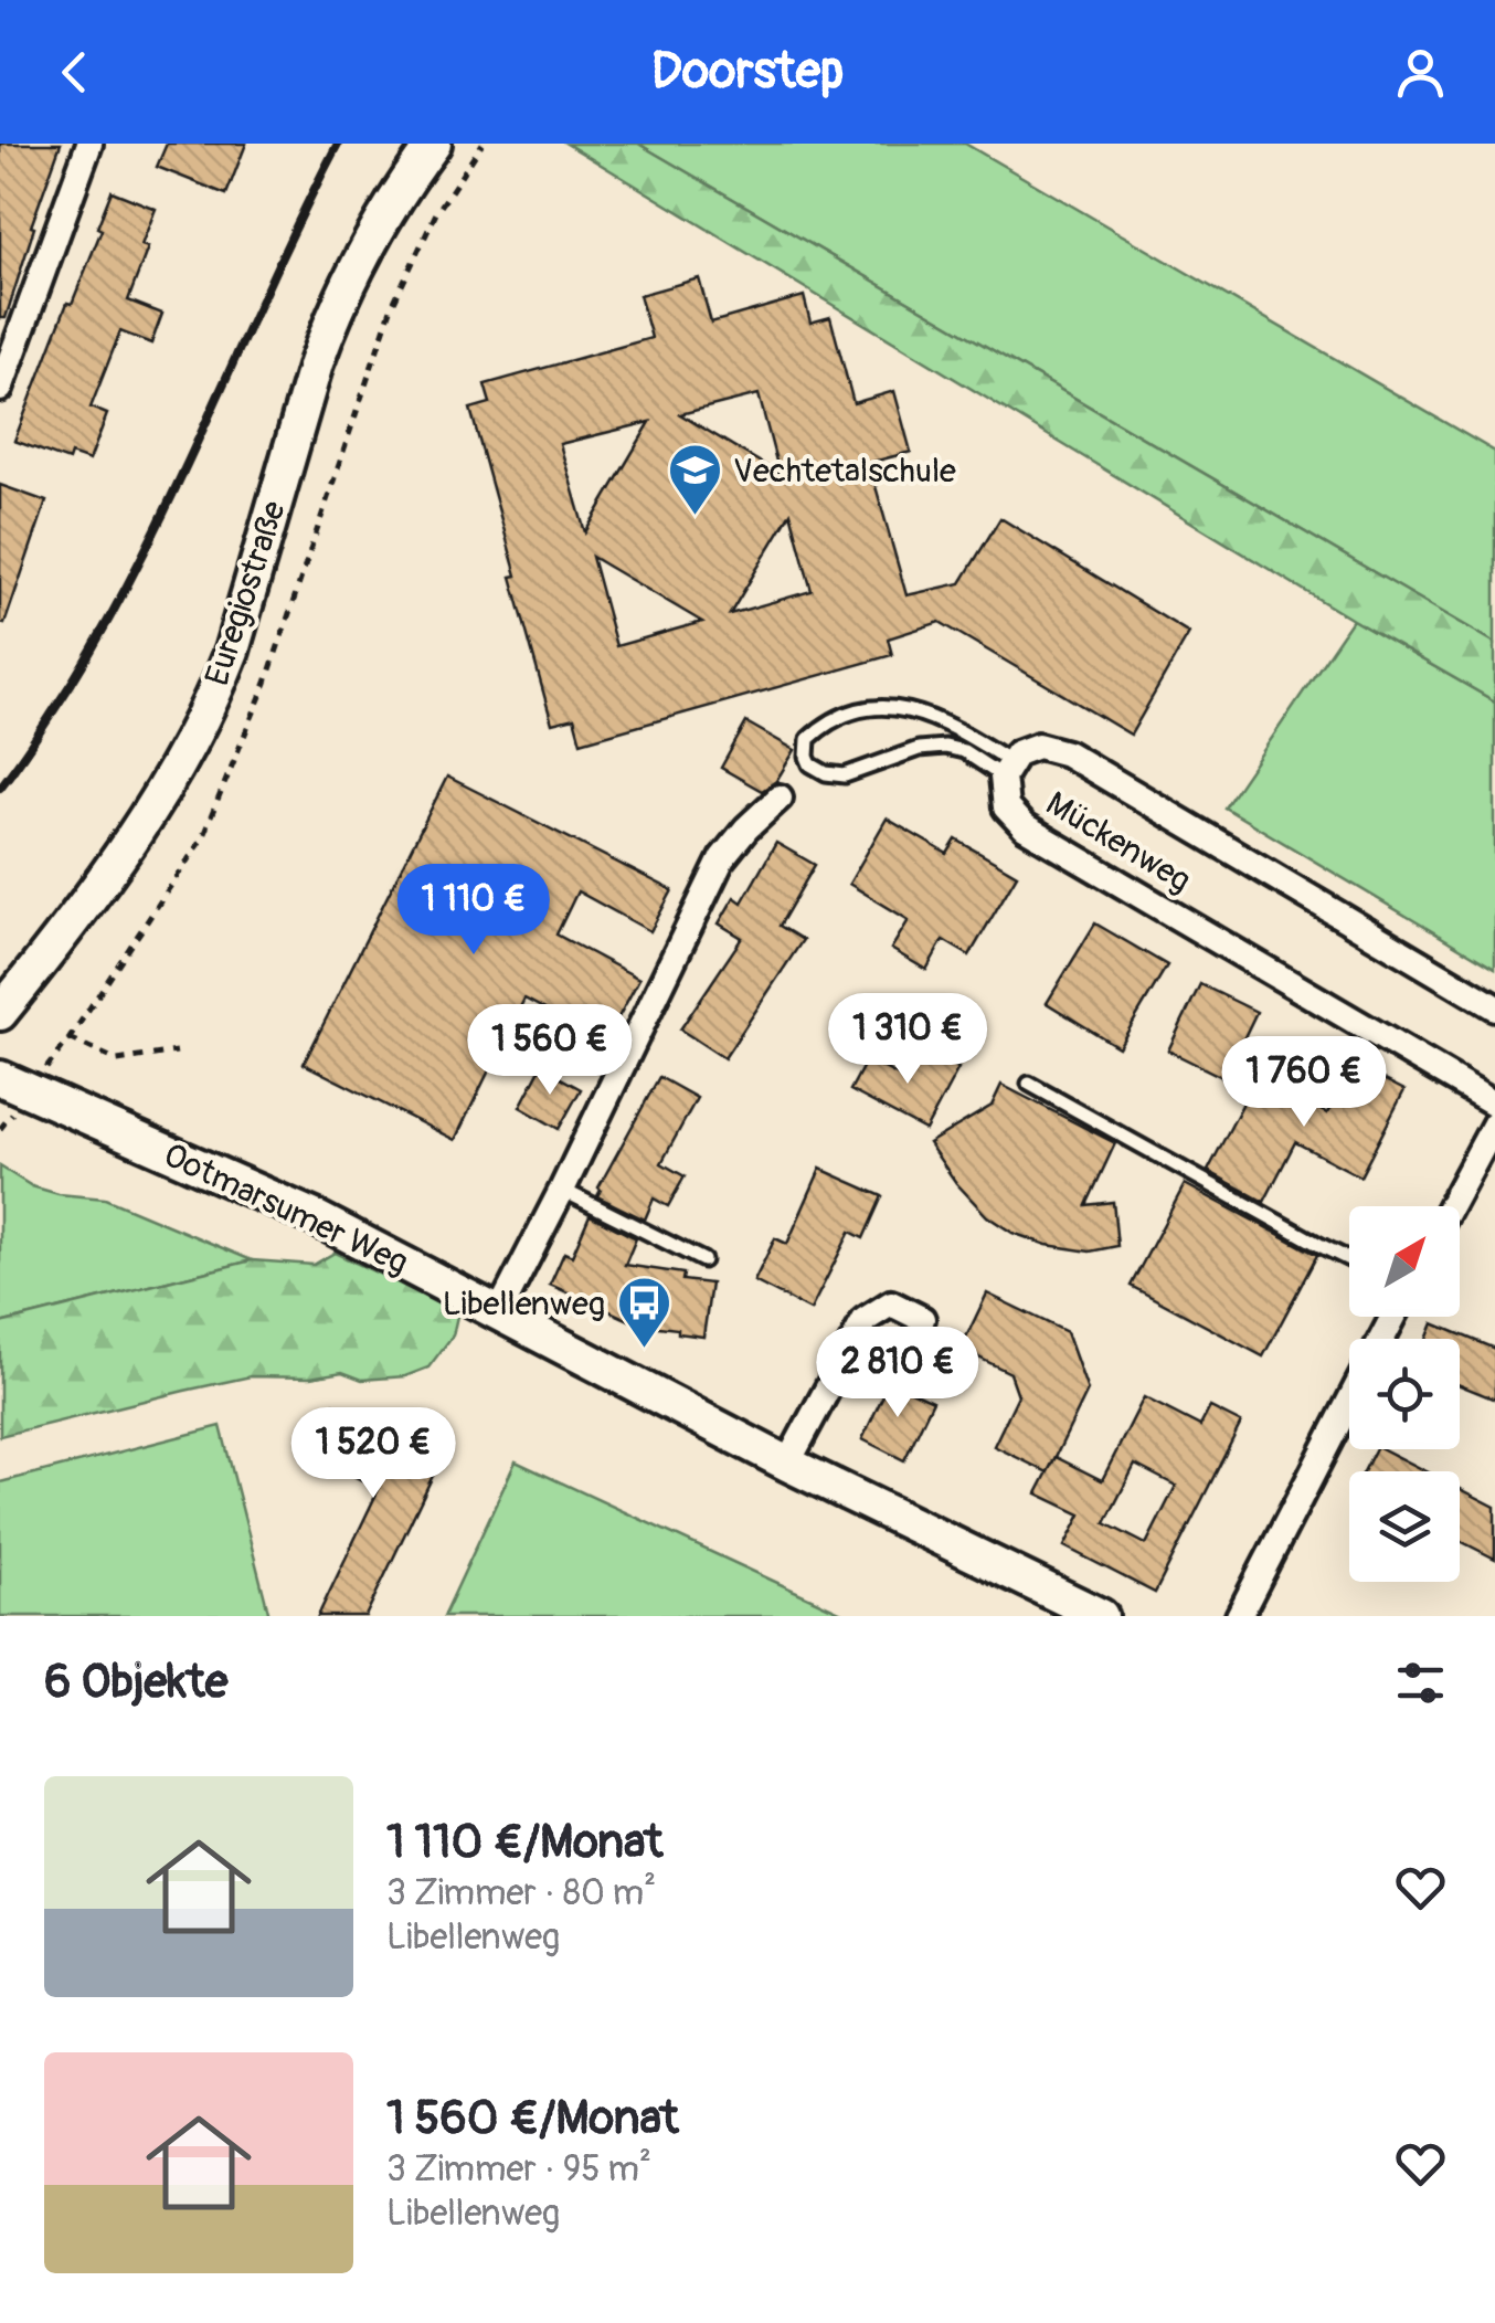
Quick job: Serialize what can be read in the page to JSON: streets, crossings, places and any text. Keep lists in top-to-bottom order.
{
  "streets": {
    "street": ["Euregiostraße", "Mückenweg", "Ootmarsumer Weg"]
  },
  "places": {
    "school or university": ["Vechtetalschule"],
    "bus stop": ["Libellenweg"]
  },
  "north": "top right",
  "page": {
    "header": "Doorstep",
    "price": [
      "1 110 €",
      "1 310 €",
      "1 560 €",
      "1 760 €",
      "2 810 €",
      "1 520 €"
    ],
    "heading": "6 Objekte",
    "list": [
      {
        "name": "1 110 €/Monat",
        "note": "3 Zimmer · 80 m² · Libellenweg"
      },
      {
        "name": "1 560 €/Monat",
        "note": "3 Zimmer · 95 m² · Libellenweg"
      }
    ]
  }
}
